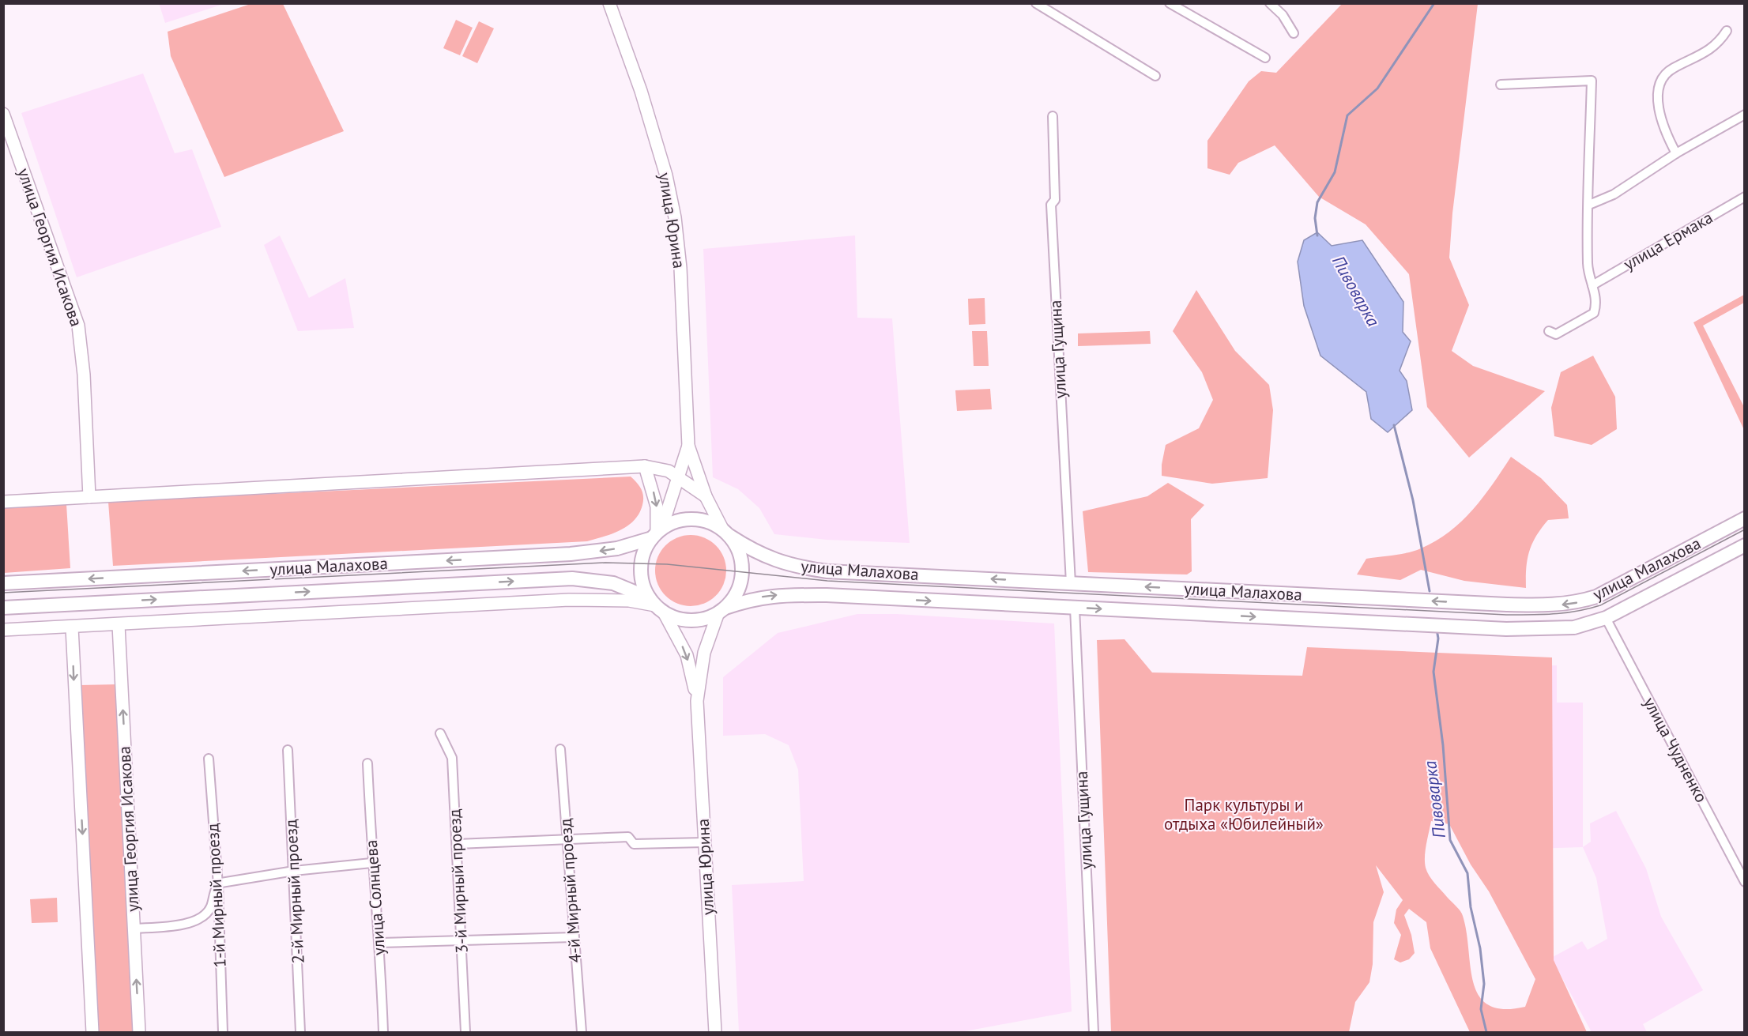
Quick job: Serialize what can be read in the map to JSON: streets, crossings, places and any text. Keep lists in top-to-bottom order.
{
  "streets": {
    "main road": ["улица Малахова"],
    "street": [
      "улица Юрина",
      "улица Ермака",
      "улица Георгия Исакова",
      "улица Гущина",
      "улица Чудненко",
      "3-й Мирный проезд",
      "4-й Мирный проезд",
      "2-й Мирный проезд",
      "1-й Мирный проезд",
      "улица Солнцева"
    ]
  },
  "crossings": [
    ["улица Юрина", "улица Малахова"],
    ["улица Гущина", "улица Малахова"],
    ["улица Малахова", "улица Чудненко"]
  ],
  "water": ["Пивоварка"],
  "parks": ["Парк культуры и отдыха «Юбилейный»"]
}
